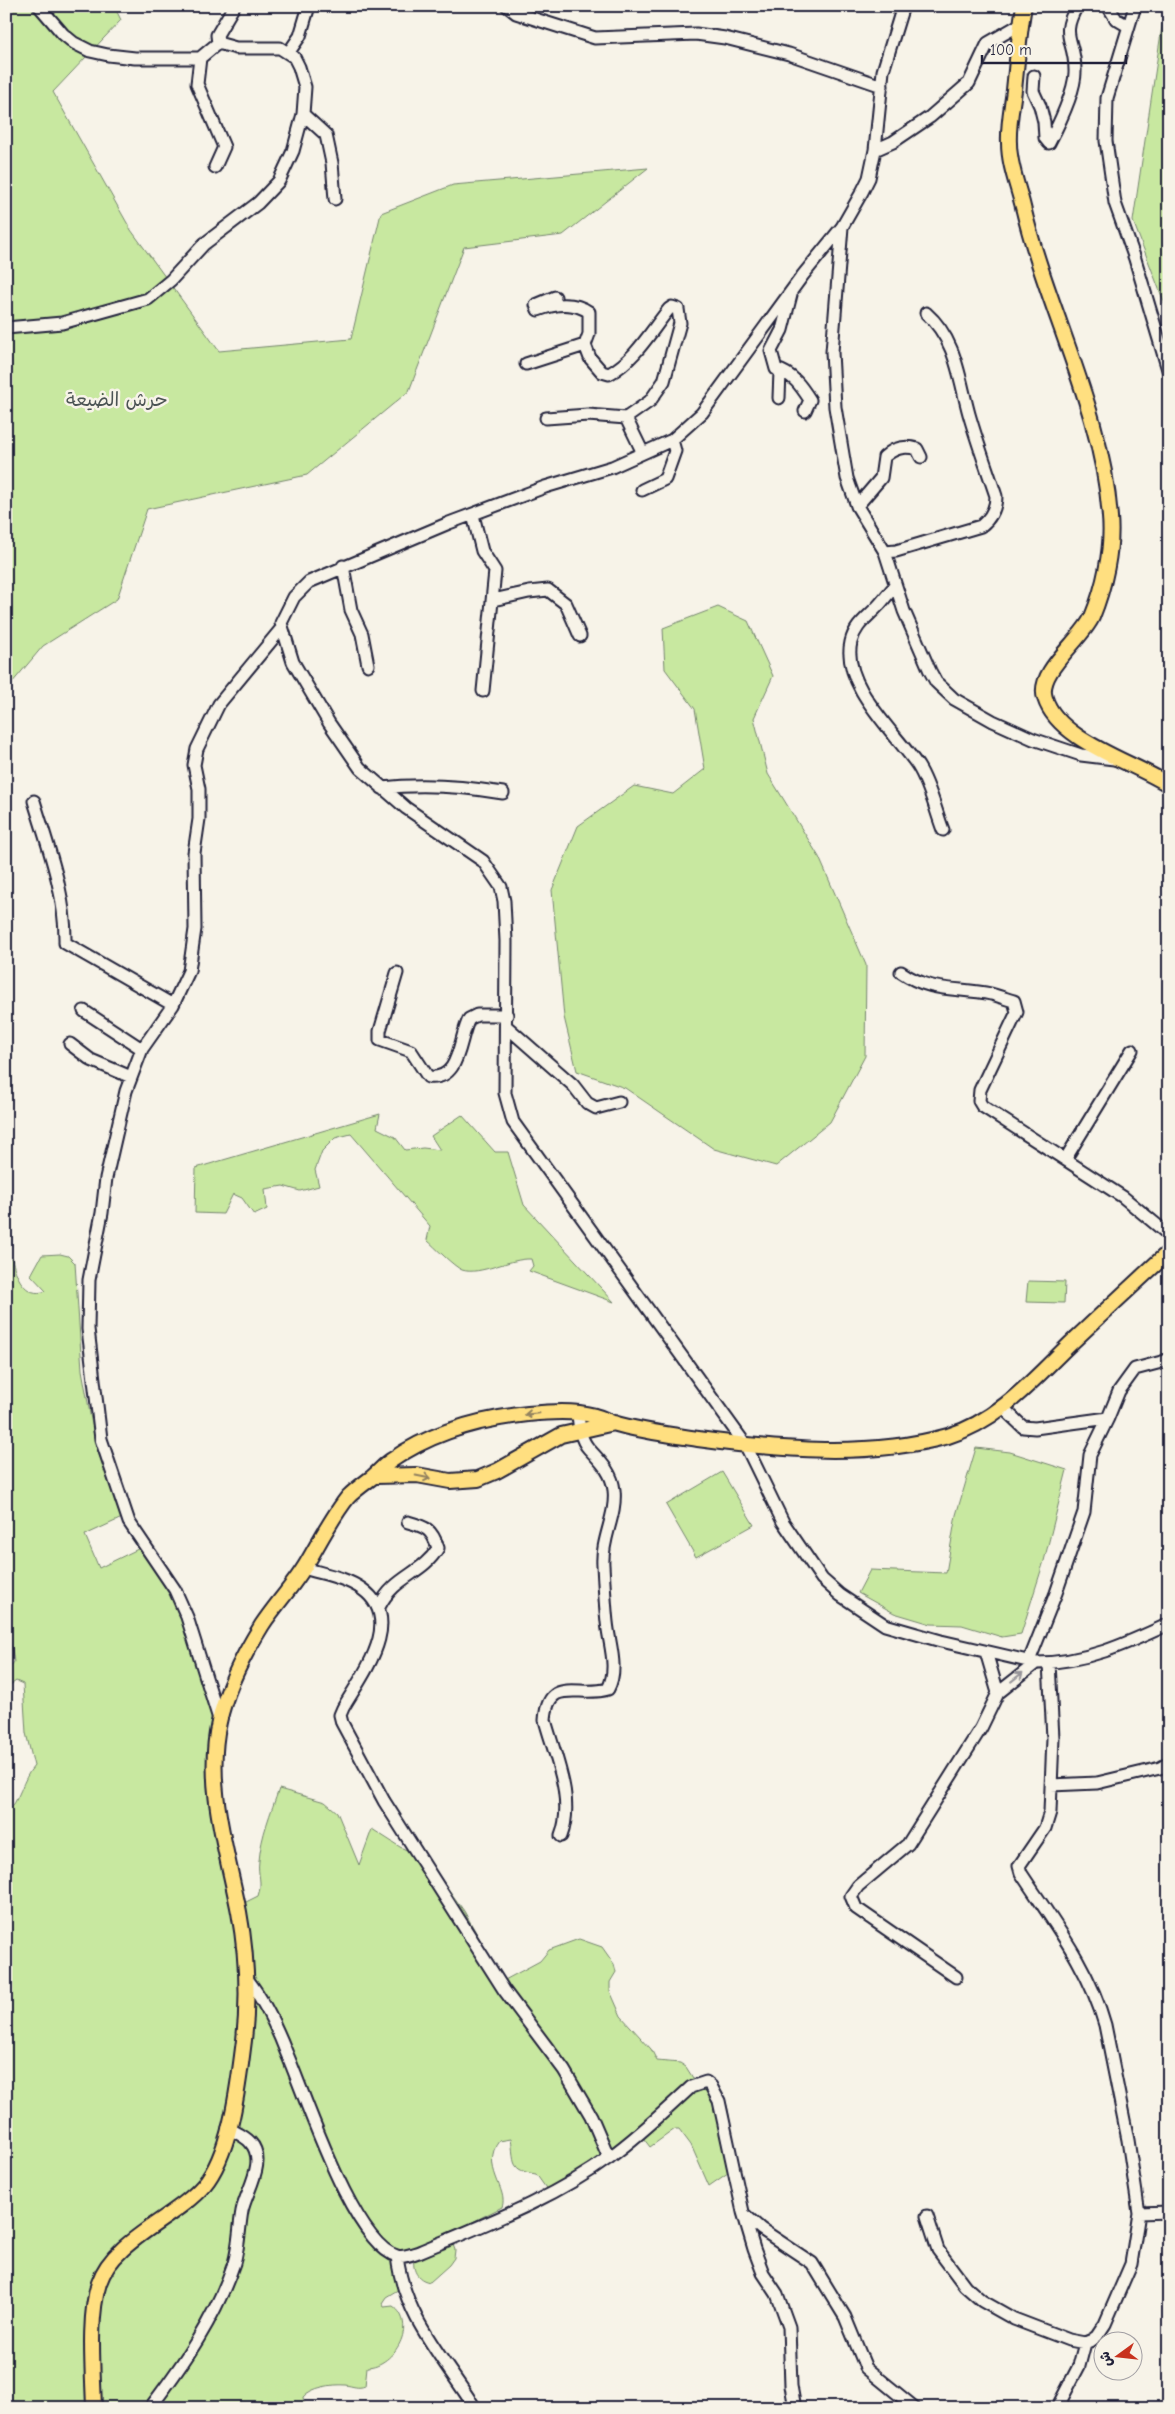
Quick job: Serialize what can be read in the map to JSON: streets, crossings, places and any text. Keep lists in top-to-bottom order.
{
  "parks": ["حرش الضيعة"],
  "scale_bar": "100 m",
  "north": "left"
}
